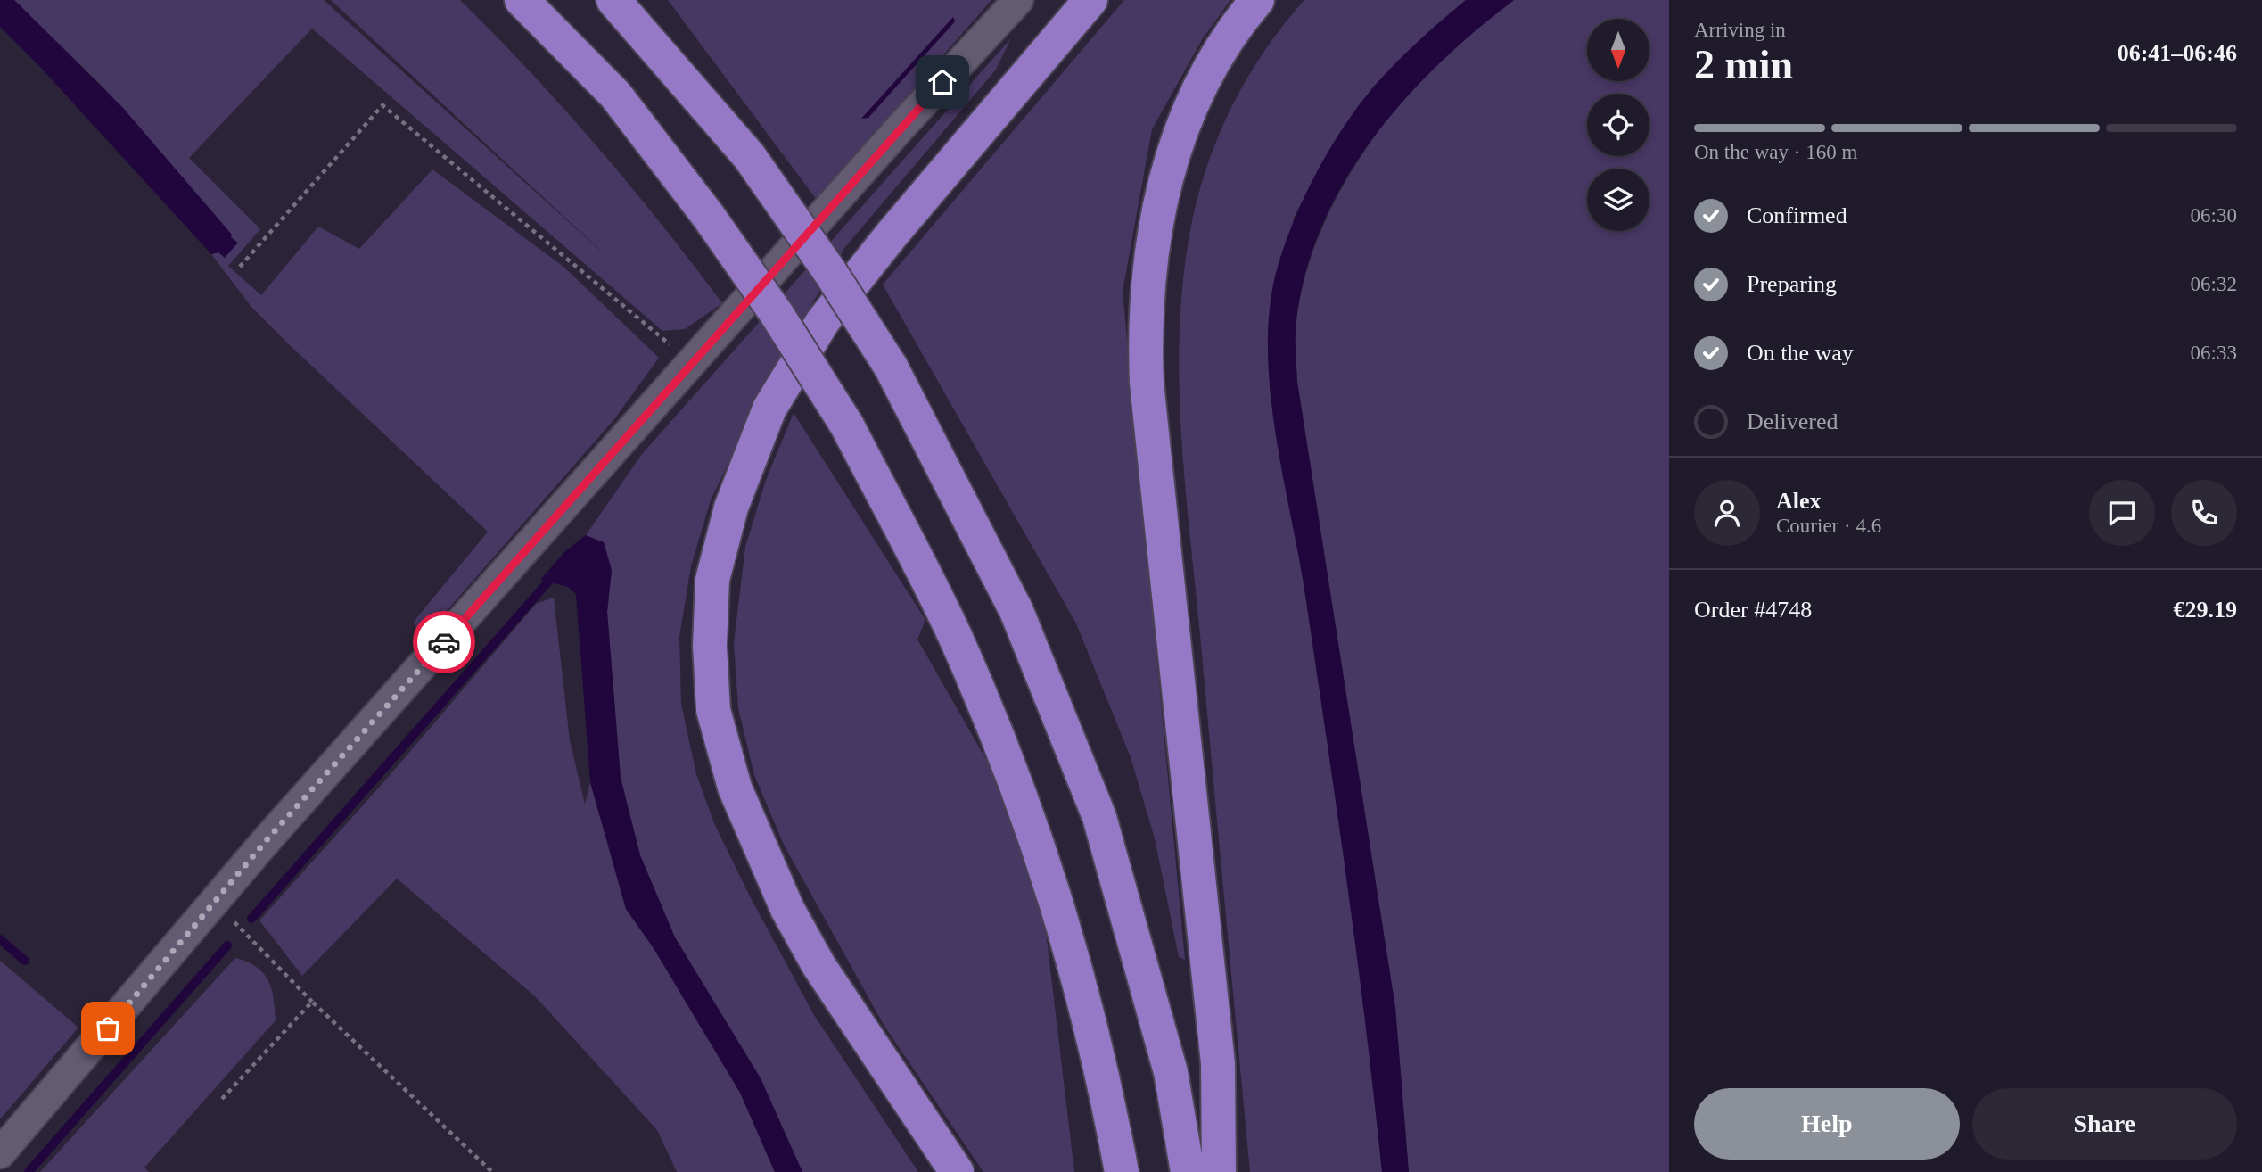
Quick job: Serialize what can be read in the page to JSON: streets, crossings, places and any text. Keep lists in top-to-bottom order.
{
  "north": "bottom",
  "page": {
    "heading": ["2 min", "Arriving in", "06:41–06:46"],
    "panel": [
      "Alex",
      "Courier · 4.6",
      "Order #4748",
      "€29.19"
    ],
    "bar": "On the way · 160 m",
    "list": [
      ["Confirmed", "06:30"],
      ["Preparing", "06:32"],
      ["On the way", "06:33"],
      "Delivered"
    ],
    "buttons": ["Help", "Share"]
  }
}
